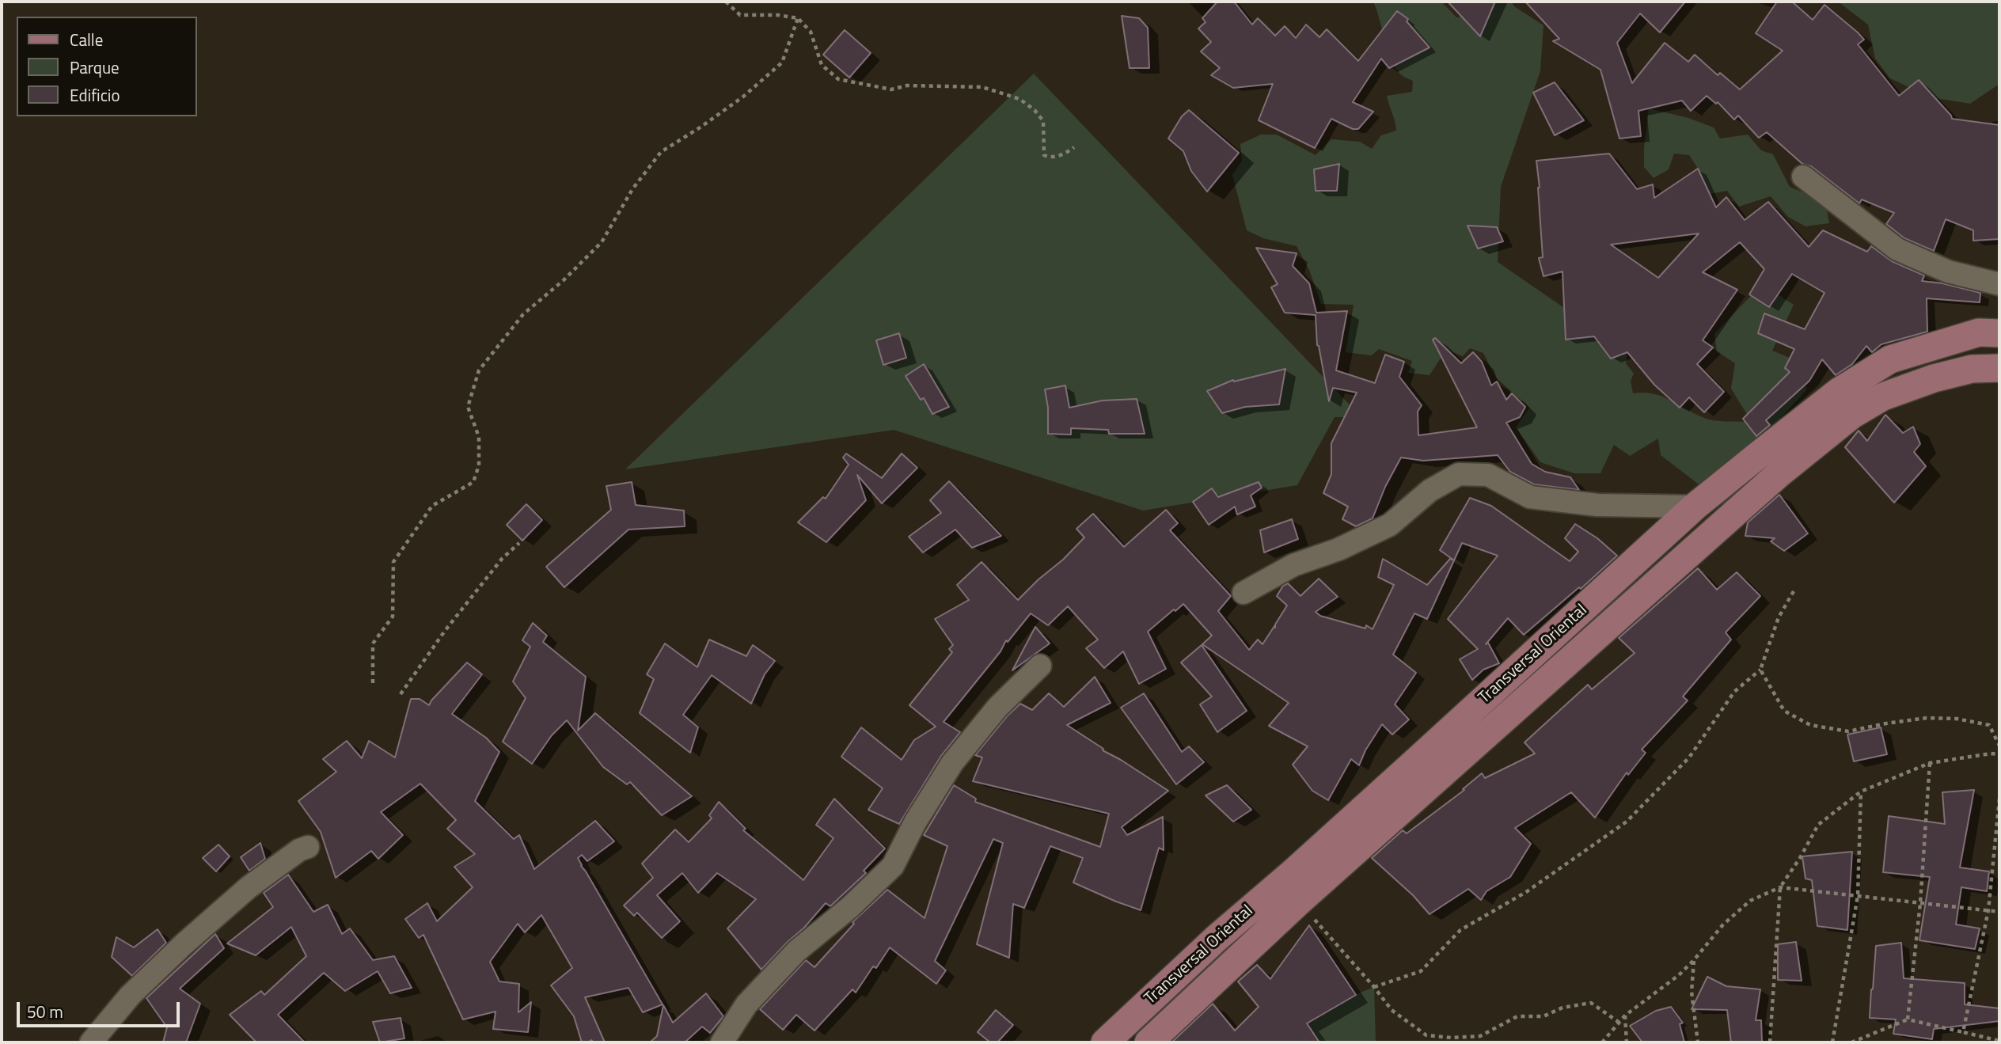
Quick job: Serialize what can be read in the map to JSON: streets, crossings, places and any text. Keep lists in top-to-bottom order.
{
  "streets": {
    "main road": ["Transversal Oriental"]
  },
  "legend": ["Calle", "Parque", "Edificio"],
  "scale_bar": "50 m"
}
